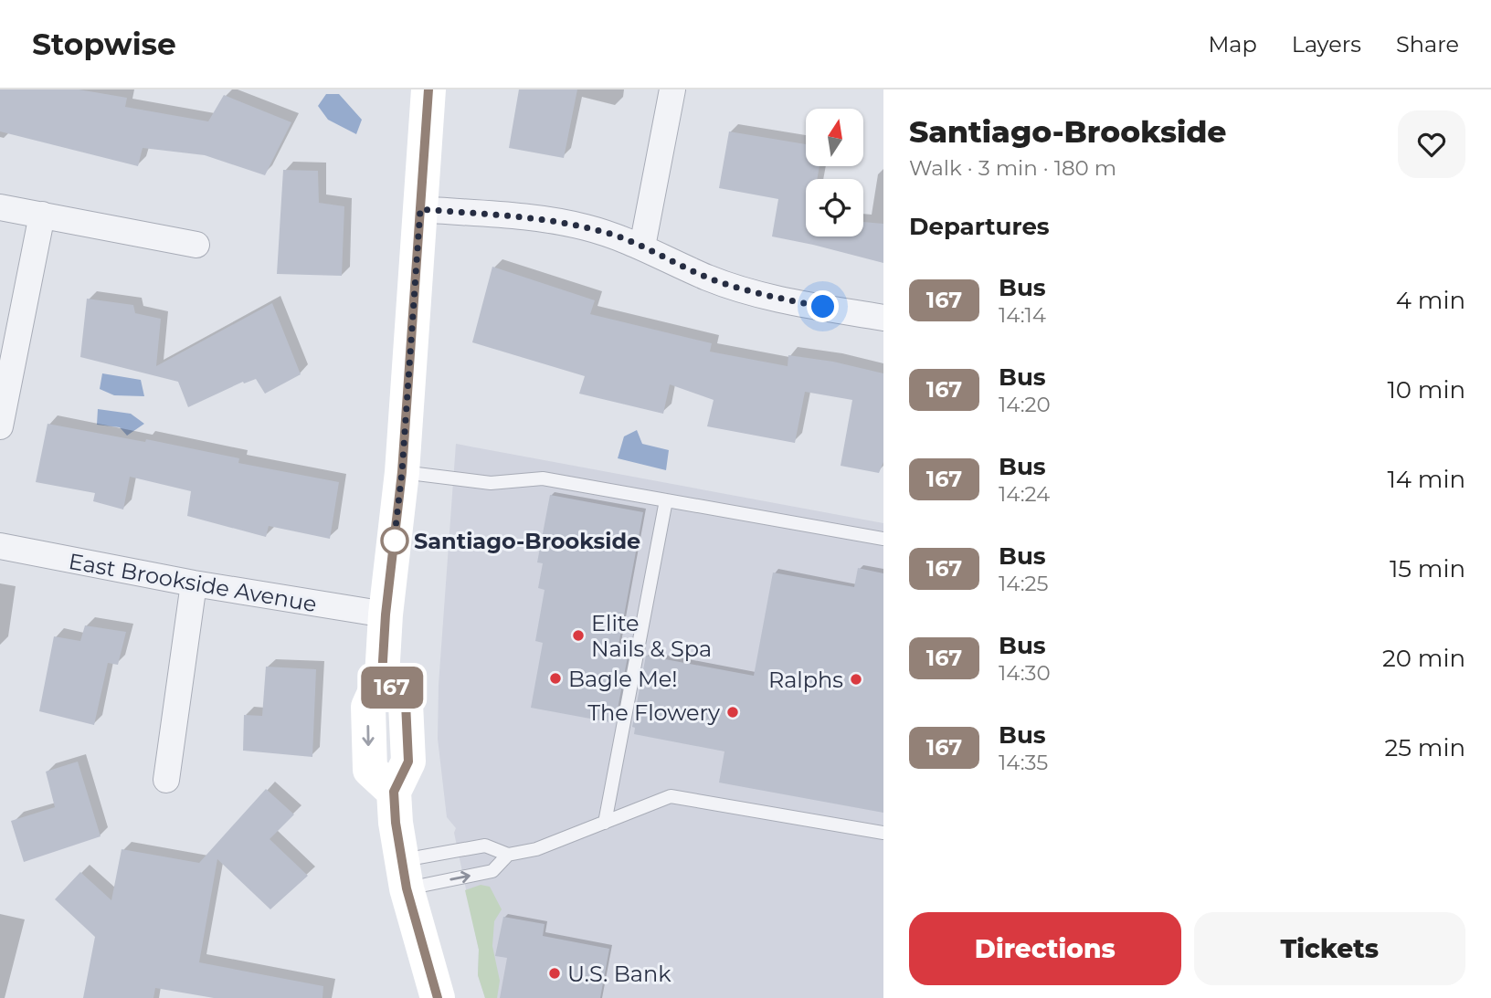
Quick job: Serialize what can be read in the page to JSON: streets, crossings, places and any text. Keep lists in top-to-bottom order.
{
  "streets": {
    "street": ["East Brookside Avenue"]
  },
  "places": [
    "Santiago-Brookside",
    "Elite Nails & Spa",
    "Bagle Me!",
    "Ralphs",
    "The Flowery",
    "U.S. Bank"
  ],
  "lines": ["bus line 167"],
  "north": "top",
  "page": {
    "header": "Stopwise",
    "nav": ["Map", "Layers", "Share"],
    "on_map": "167",
    "heading": [
      ["Santiago-Brookside", "Walk · 3 min · 180 m"],
      "Departures"
    ],
    "list": [
      {
        "mark": "167",
        "name": "Bus",
        "note": "14:14",
        "value": "4 min"
      },
      {
        "mark": "167",
        "name": "Bus",
        "note": "14:20",
        "value": "10 min"
      },
      {
        "mark": "167",
        "name": "Bus",
        "note": "14:24",
        "value": "14 min"
      },
      {
        "mark": "167",
        "name": "Bus",
        "note": "14:25",
        "value": "15 min"
      },
      {
        "mark": "167",
        "name": "Bus",
        "note": "14:30",
        "value": "20 min"
      },
      {
        "mark": "167",
        "name": "Bus",
        "note": "14:35",
        "value": "25 min"
      }
    ],
    "buttons": ["Directions", "Tickets"]
  }
}
